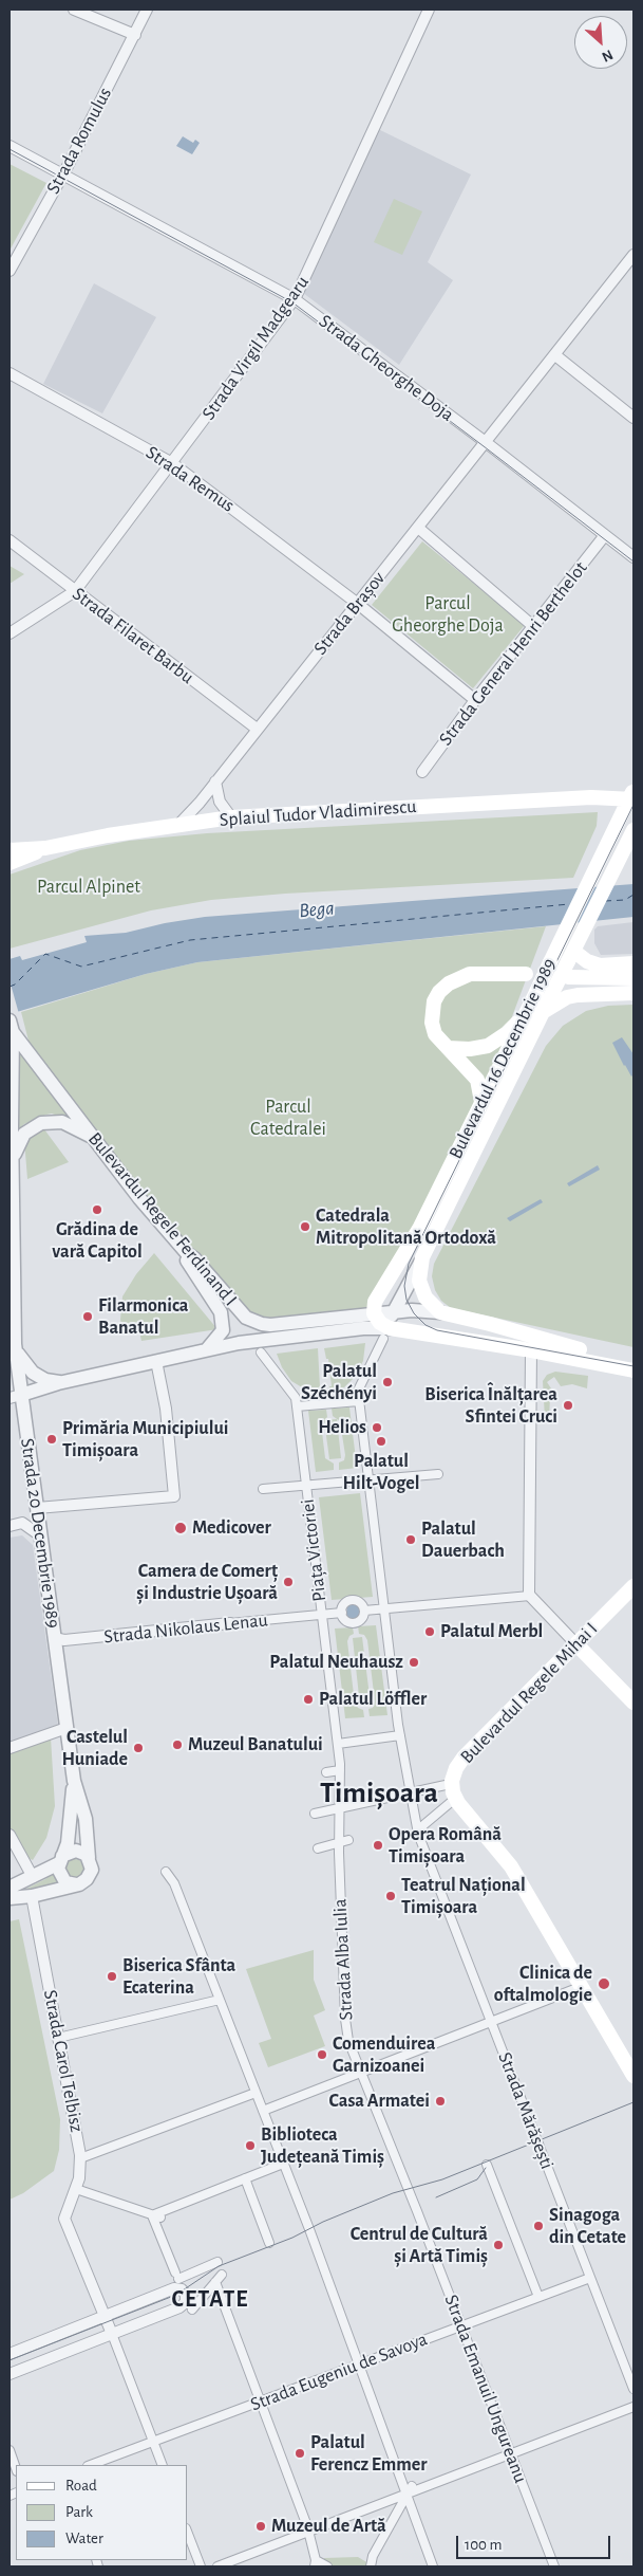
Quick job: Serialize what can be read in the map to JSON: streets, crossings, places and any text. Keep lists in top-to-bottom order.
{
  "streets": {
    "main road": [
      "Splaiul Tudor Vladimirescu",
      "Bulevardul 16 Decembrie 1989",
      "Bulevardul Regele Ferdinand I",
      "Bulevardul Regele Mihai I"
    ],
    "street": [
      "Strada Romulus",
      "Strada Virgil Madgearu",
      "Strada Gheorghe Doja",
      "Strada Remus",
      "Strada Brașov",
      "Strada Filaret Barbu",
      "Strada General Henri Berthelot",
      "Strada 20 Decembrie 1989",
      "Piața Victoriei",
      "Strada Nikolaus Lenau",
      "Strada Alba Iulia",
      "Strada Carol Telbisz",
      "Strada Mărășești",
      "Strada Eugeniu de Savoya",
      "Strada Emanuil Ungureanu"
    ]
  },
  "crossings": [
    ["Strada Romulus", "Strada Gheorghe Doja"],
    ["Strada Virgil Madgearu", "Strada Gheorghe Doja"],
    ["Strada Virgil Madgearu", "Strada Remus"],
    ["Strada Virgil Madgearu", "Strada Filaret Barbu"],
    ["Strada Gheorghe Doja", "Strada Brașov"],
    ["Strada Gheorghe Doja", "Strada General Henri Berthelot"],
    ["Strada Remus", "Strada Brașov"],
    ["Strada Remus", "Strada General Henri Berthelot"],
    ["Strada Brașov", "Strada Filaret Barbu"],
    ["Strada Brașov", "Splaiul Tudor Vladimirescu"],
    ["Splaiul Tudor Vladimirescu", "Bulevardul 16 Decembrie 1989"],
    ["Bulevardul 16 Decembrie 1989", "Bulevardul Regele Ferdinand I"],
    ["Bulevardul Regele Ferdinand I", "Strada 20 Decembrie 1989"],
    ["Strada 20 Decembrie 1989", "Strada Nikolaus Lenau"],
    ["Piața Victoriei", "Strada Nikolaus Lenau"],
    ["Piața Victoriei", "Strada Alba Iulia"],
    ["Strada Alba Iulia", "Strada Emanuil Ungureanu"],
    ["Strada Mărășești", "Strada Eugeniu de Savoya"],
    ["Strada Eugeniu de Savoya", "Strada Emanuil Ungureanu"]
  ],
  "districts": ["Timișoara", "CETATE"],
  "water": ["Bega"],
  "parks": ["Parcul Gheorghe Doja", "Parcul Alpinet", "Parcul Catedralei"],
  "places": [
    "Grădina de vară Capitol",
    "Catedrala Mitropolitană Ortodoxă",
    "Filarmonica Banatul",
    "Palatul Széchényi",
    "Biserica Înălțarea Sfintei Cruci",
    "Helios",
    "Primăria Municipiului Timișoara",
    "Palatul Hilt-Vogel",
    "Medicover",
    "Palatul Dauerbach",
    "Camera de Comerț și Industrie Ușoară",
    "Palatul Merbl",
    "Palatul Neuhausz",
    "Palatul Löffler",
    "Muzeul Banatului",
    "Castelul Huniade",
    "Opera Română Timișoara",
    "Teatrul Național Timișoara",
    "Biserica Sfânta Ecaterina",
    "Clinica de oftalmologie",
    "Comenduirea Garnizoanei",
    "Casa Armatei",
    "Biblioteca Județeană Timiș",
    "Sinagoga din Cetate",
    "Centrul de Cultură și Artă Timiș",
    "Palatul Ferencz Emmer",
    "Muzeul de Artă"
  ],
  "legend": ["Road", "Park", "Water"],
  "scale_bar": "100 m",
  "north": "bottom right"
}
